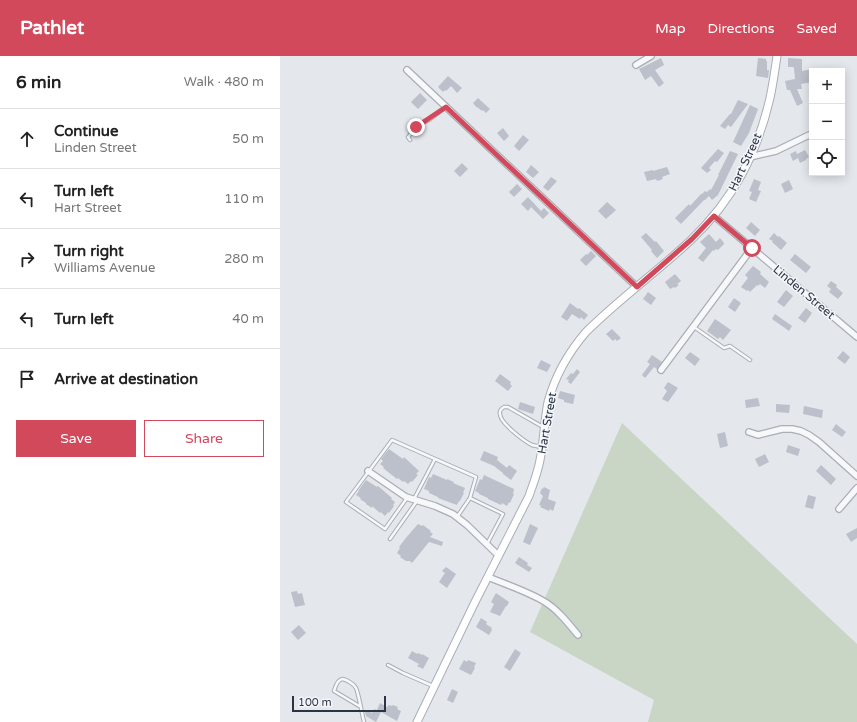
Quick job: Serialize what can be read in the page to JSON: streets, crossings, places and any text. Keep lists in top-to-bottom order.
{
  "streets": {
    "main road": ["Hart Street"],
    "street": ["Linden Street"]
  },
  "crossings": [
    ["Hart Street", "Linden Street"]
  ],
  "scale_bar": "100 m",
  "page": {
    "header": "Pathlet",
    "nav": ["Map", "Directions", "Saved"],
    "heading": ["6 min", "Walk · 480 m"],
    "map_buttons": ["+", "−"],
    "list": [
      ["Continue", "Linden Street", "50 m"],
      ["Turn left", "Hart Street", "110 m"],
      ["Turn right", "Williams Avenue", "280 m"],
      ["Turn left", "40 m"],
      "Arrive at destination"
    ],
    "buttons": ["Save", "Share"],
    "scale": "100 m"
  }
}
